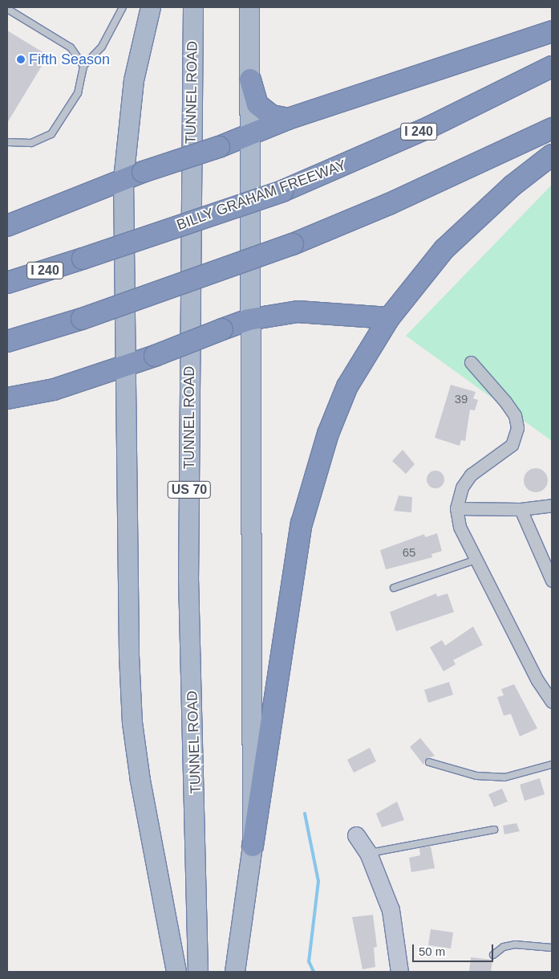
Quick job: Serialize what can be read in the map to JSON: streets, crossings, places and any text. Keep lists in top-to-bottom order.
{
  "streets": {
    "highway": ["I 240", "BILLY GRAHAM FREEWAY"],
    "main road": ["TUNNEL ROAD", "US 70"]
  },
  "places": ["Fifth Season"],
  "house_numbers": ["39", "65"],
  "scale_bar": "50 m"
}
